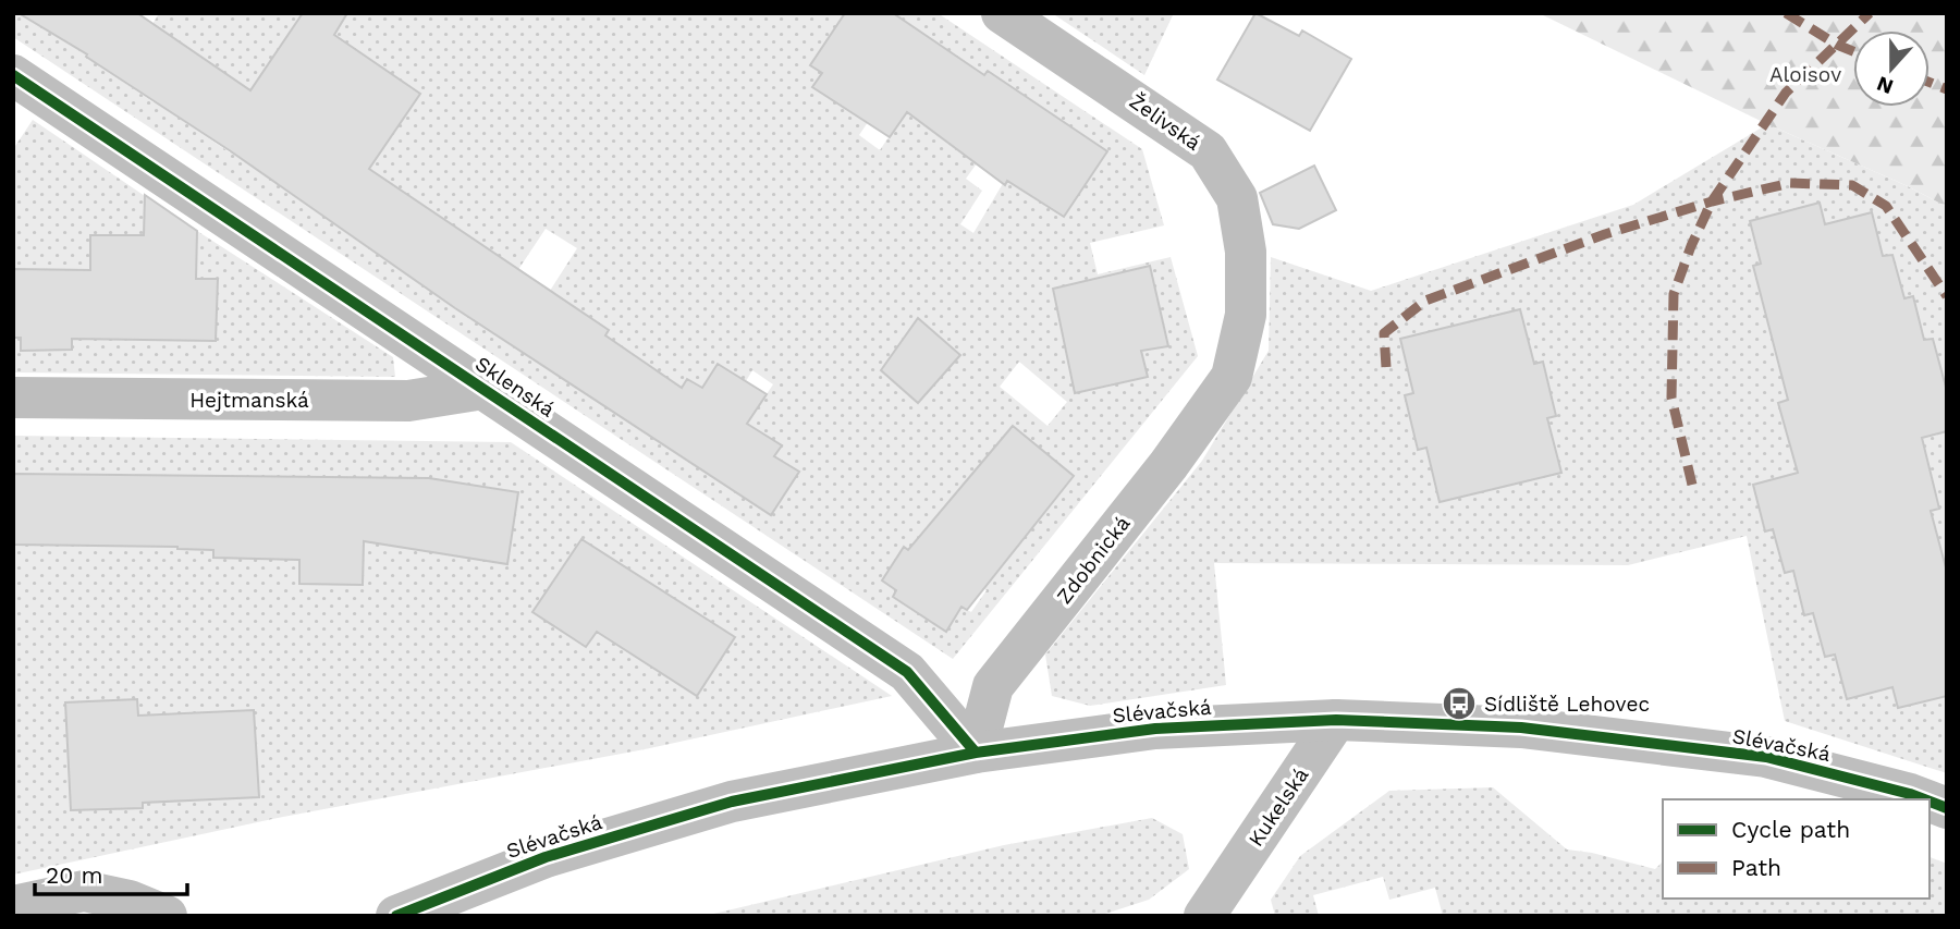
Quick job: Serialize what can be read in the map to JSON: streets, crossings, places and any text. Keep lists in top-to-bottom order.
{
  "streets": {
    "street": [
      "Želivská",
      "Sklenská",
      "Hejtmanská",
      "Zdobnická",
      "Slévačská",
      "Kukelská"
    ]
  },
  "crossings": [
    ["Želivská", "Zdobnická"],
    ["Sklenská", "Hejtmanská"],
    ["Sklenská", "Zdobnická"],
    ["Sklenská", "Slévačská"],
    ["Zdobnická", "Slévačská"],
    ["Slévačská", "Kukelská"]
  ],
  "parks": ["Aloisov"],
  "places": {
    "bus stop": ["Sídliště Lehovec"]
  },
  "legend": ["Cycle path", "Path"],
  "scale_bar": "20 m",
  "north": "bottom"
}
